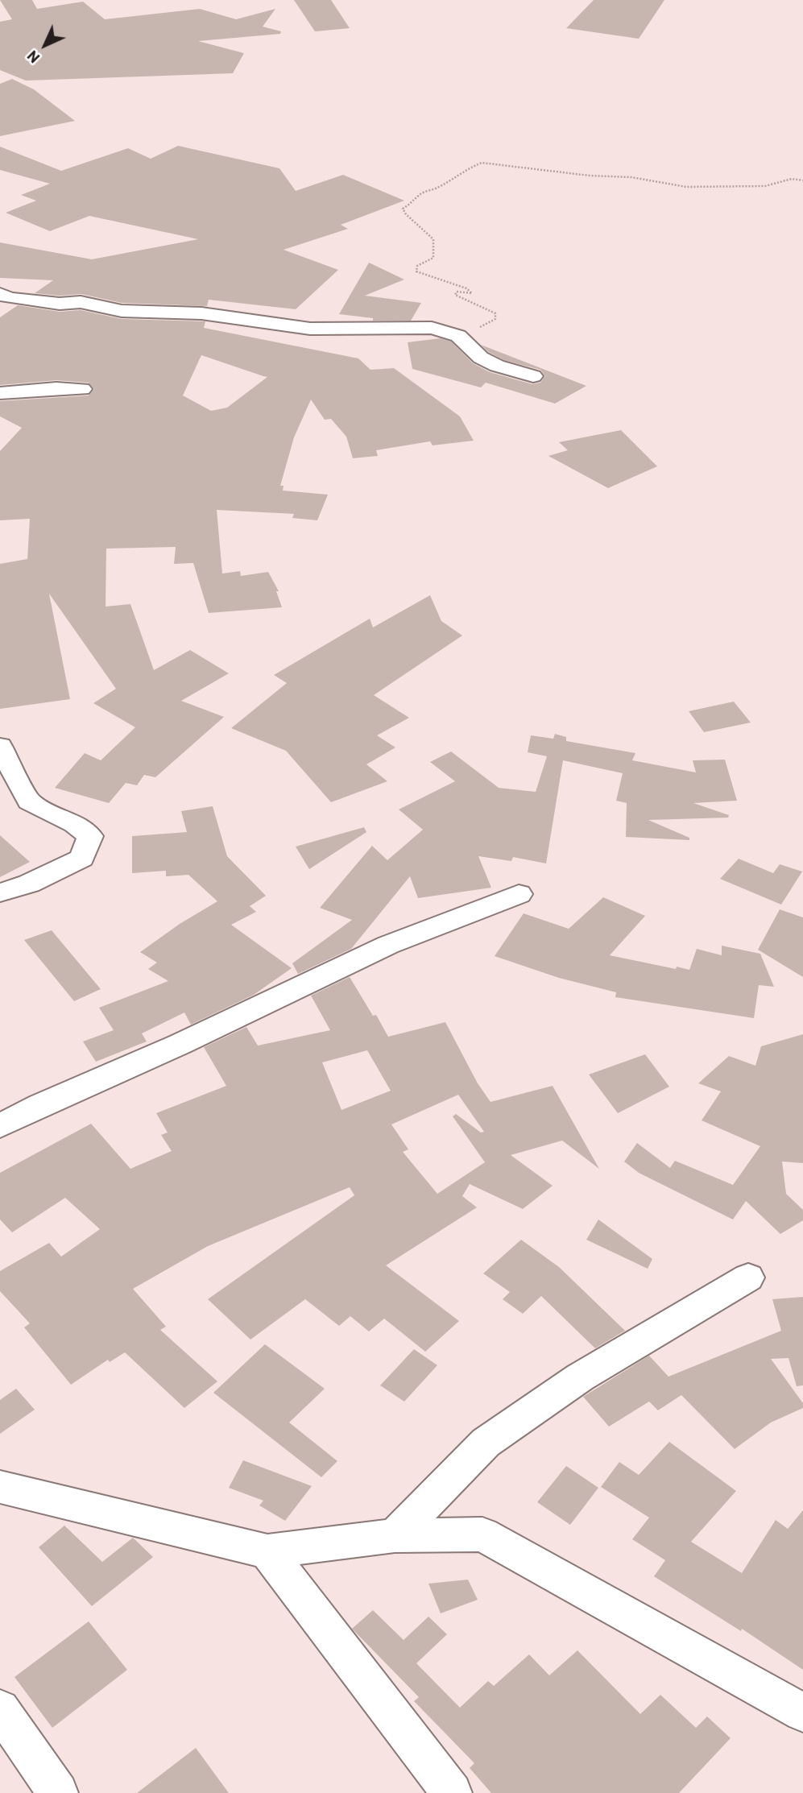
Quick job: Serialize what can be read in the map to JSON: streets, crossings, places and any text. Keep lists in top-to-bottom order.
{
  "north": "bottom left"
}
